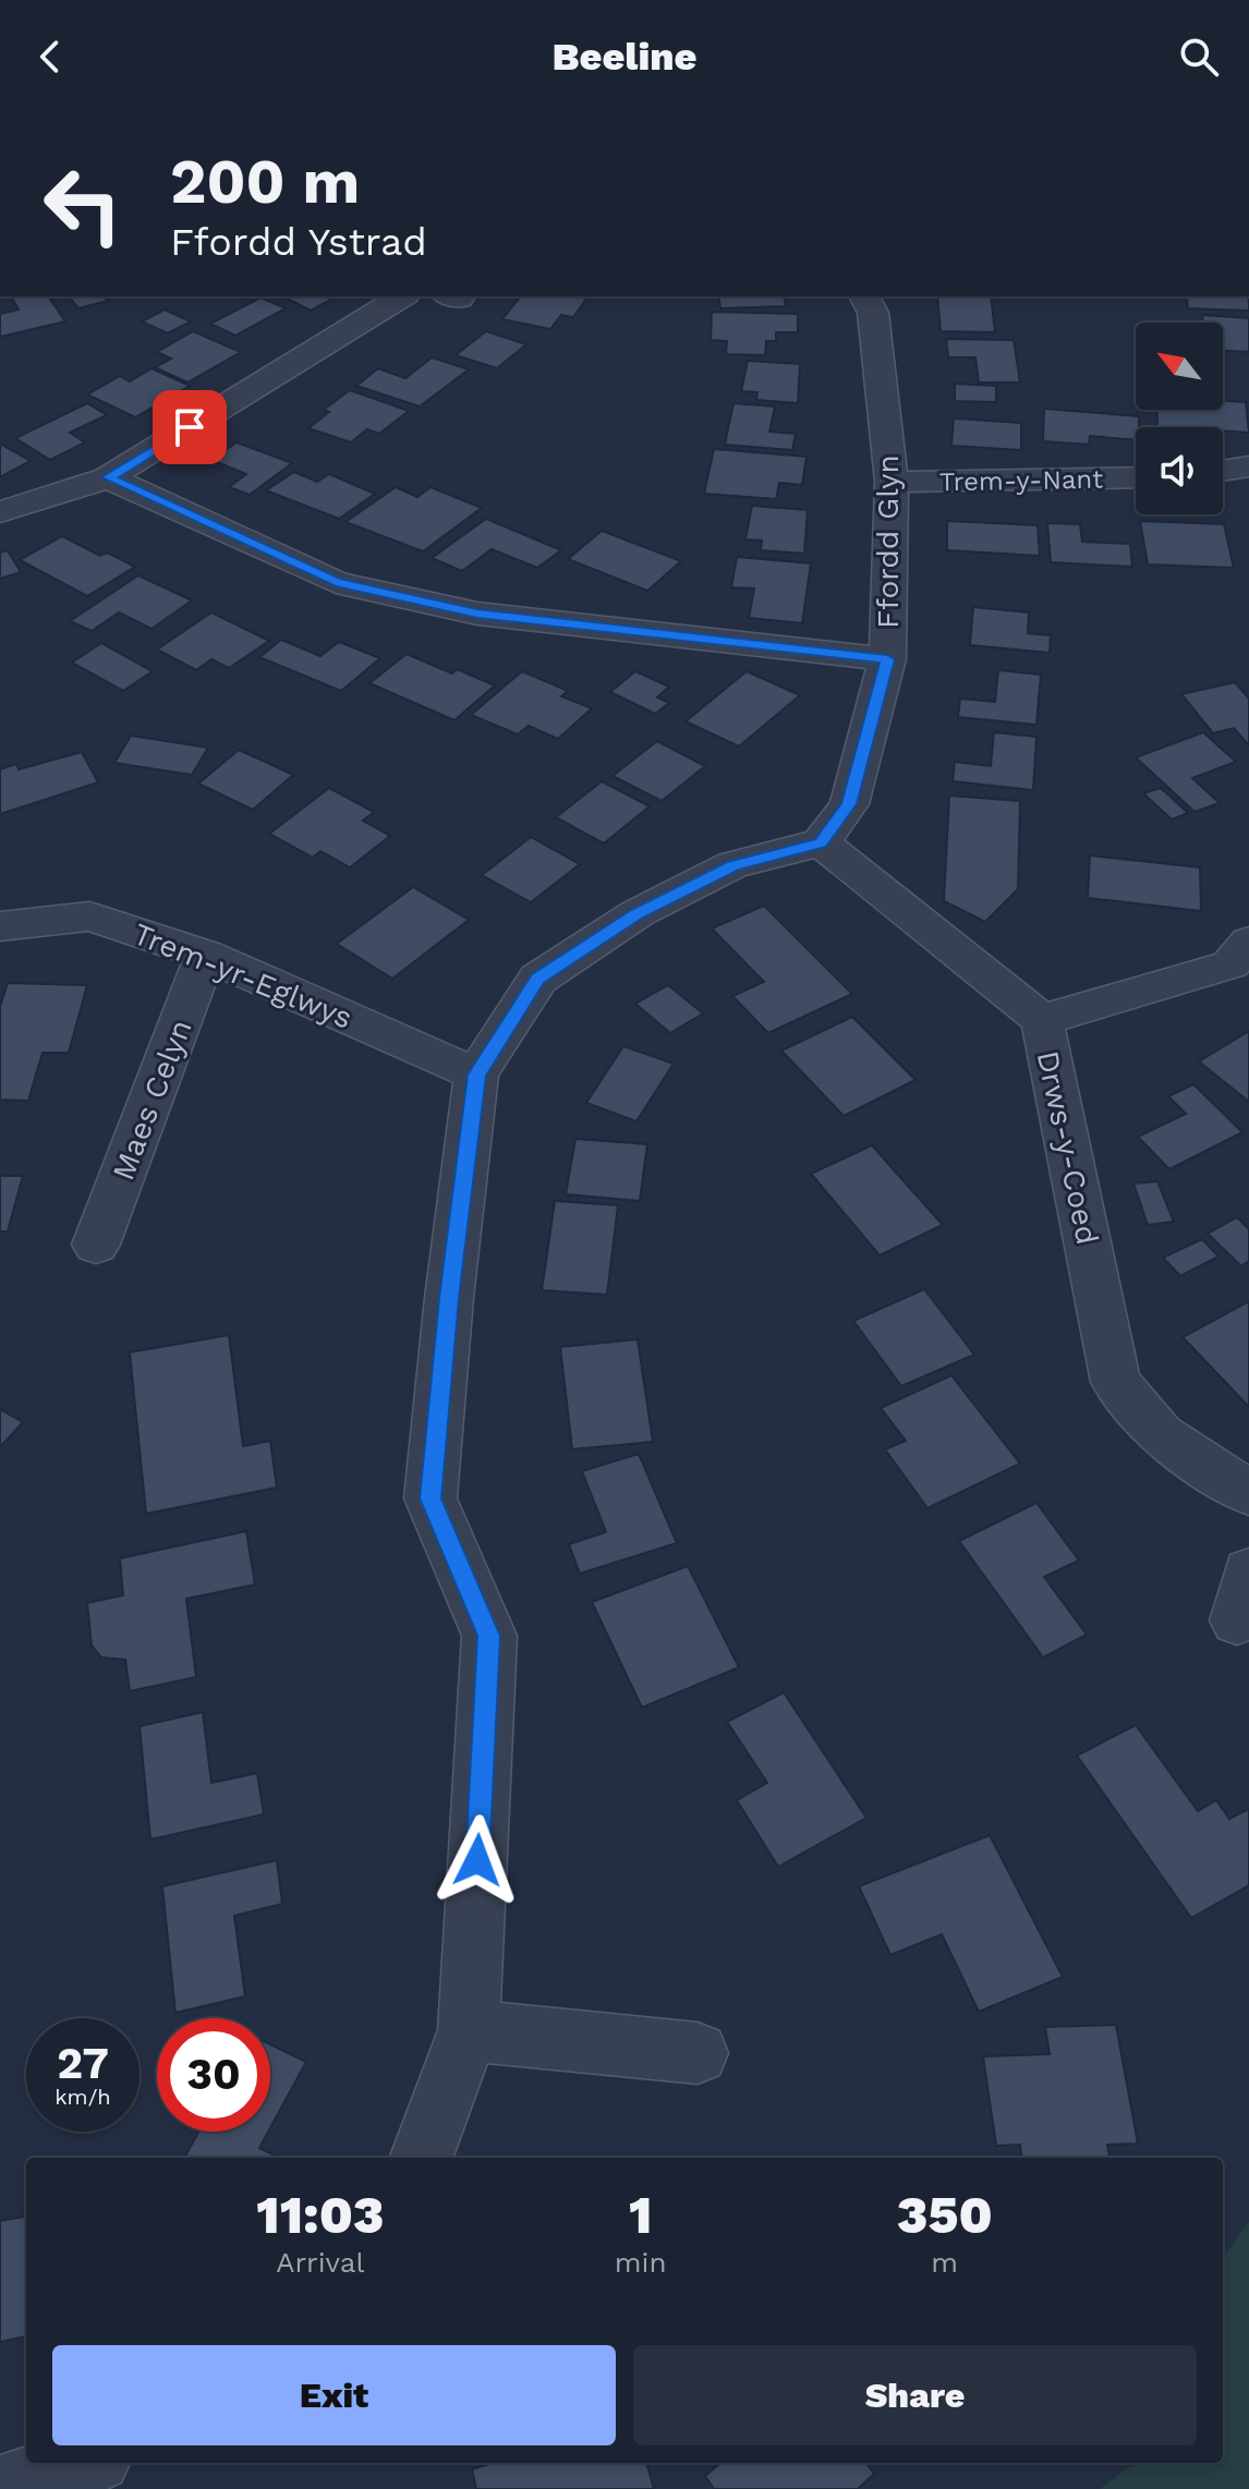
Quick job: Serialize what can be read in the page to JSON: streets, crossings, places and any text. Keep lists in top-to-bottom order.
{
  "streets": {
    "street": [
      "Trem-y-Nant",
      "Ffordd Glyn",
      "Trem-yr-Eglwys",
      "Maes Celyn",
      "Drws-y-Coed"
    ]
  },
  "crossings": [
    ["Trem-y-Nant", "Ffordd Glyn"],
    ["Ffordd Glyn", "Drws-y-Coed"],
    ["Trem-yr-Eglwys", "Maes Celyn"]
  ],
  "north": "top left",
  "page": {
    "header": "Beeline",
    "turn": ["200 m", "Ffordd Ystrad"],
    "speed": "27 km/h",
    "limit": "30",
    "eta": [
      "11:03",
      "Arrival",
      "1",
      "min",
      "350",
      "m"
    ],
    "buttons": ["Exit", "Share"]
  }
}
